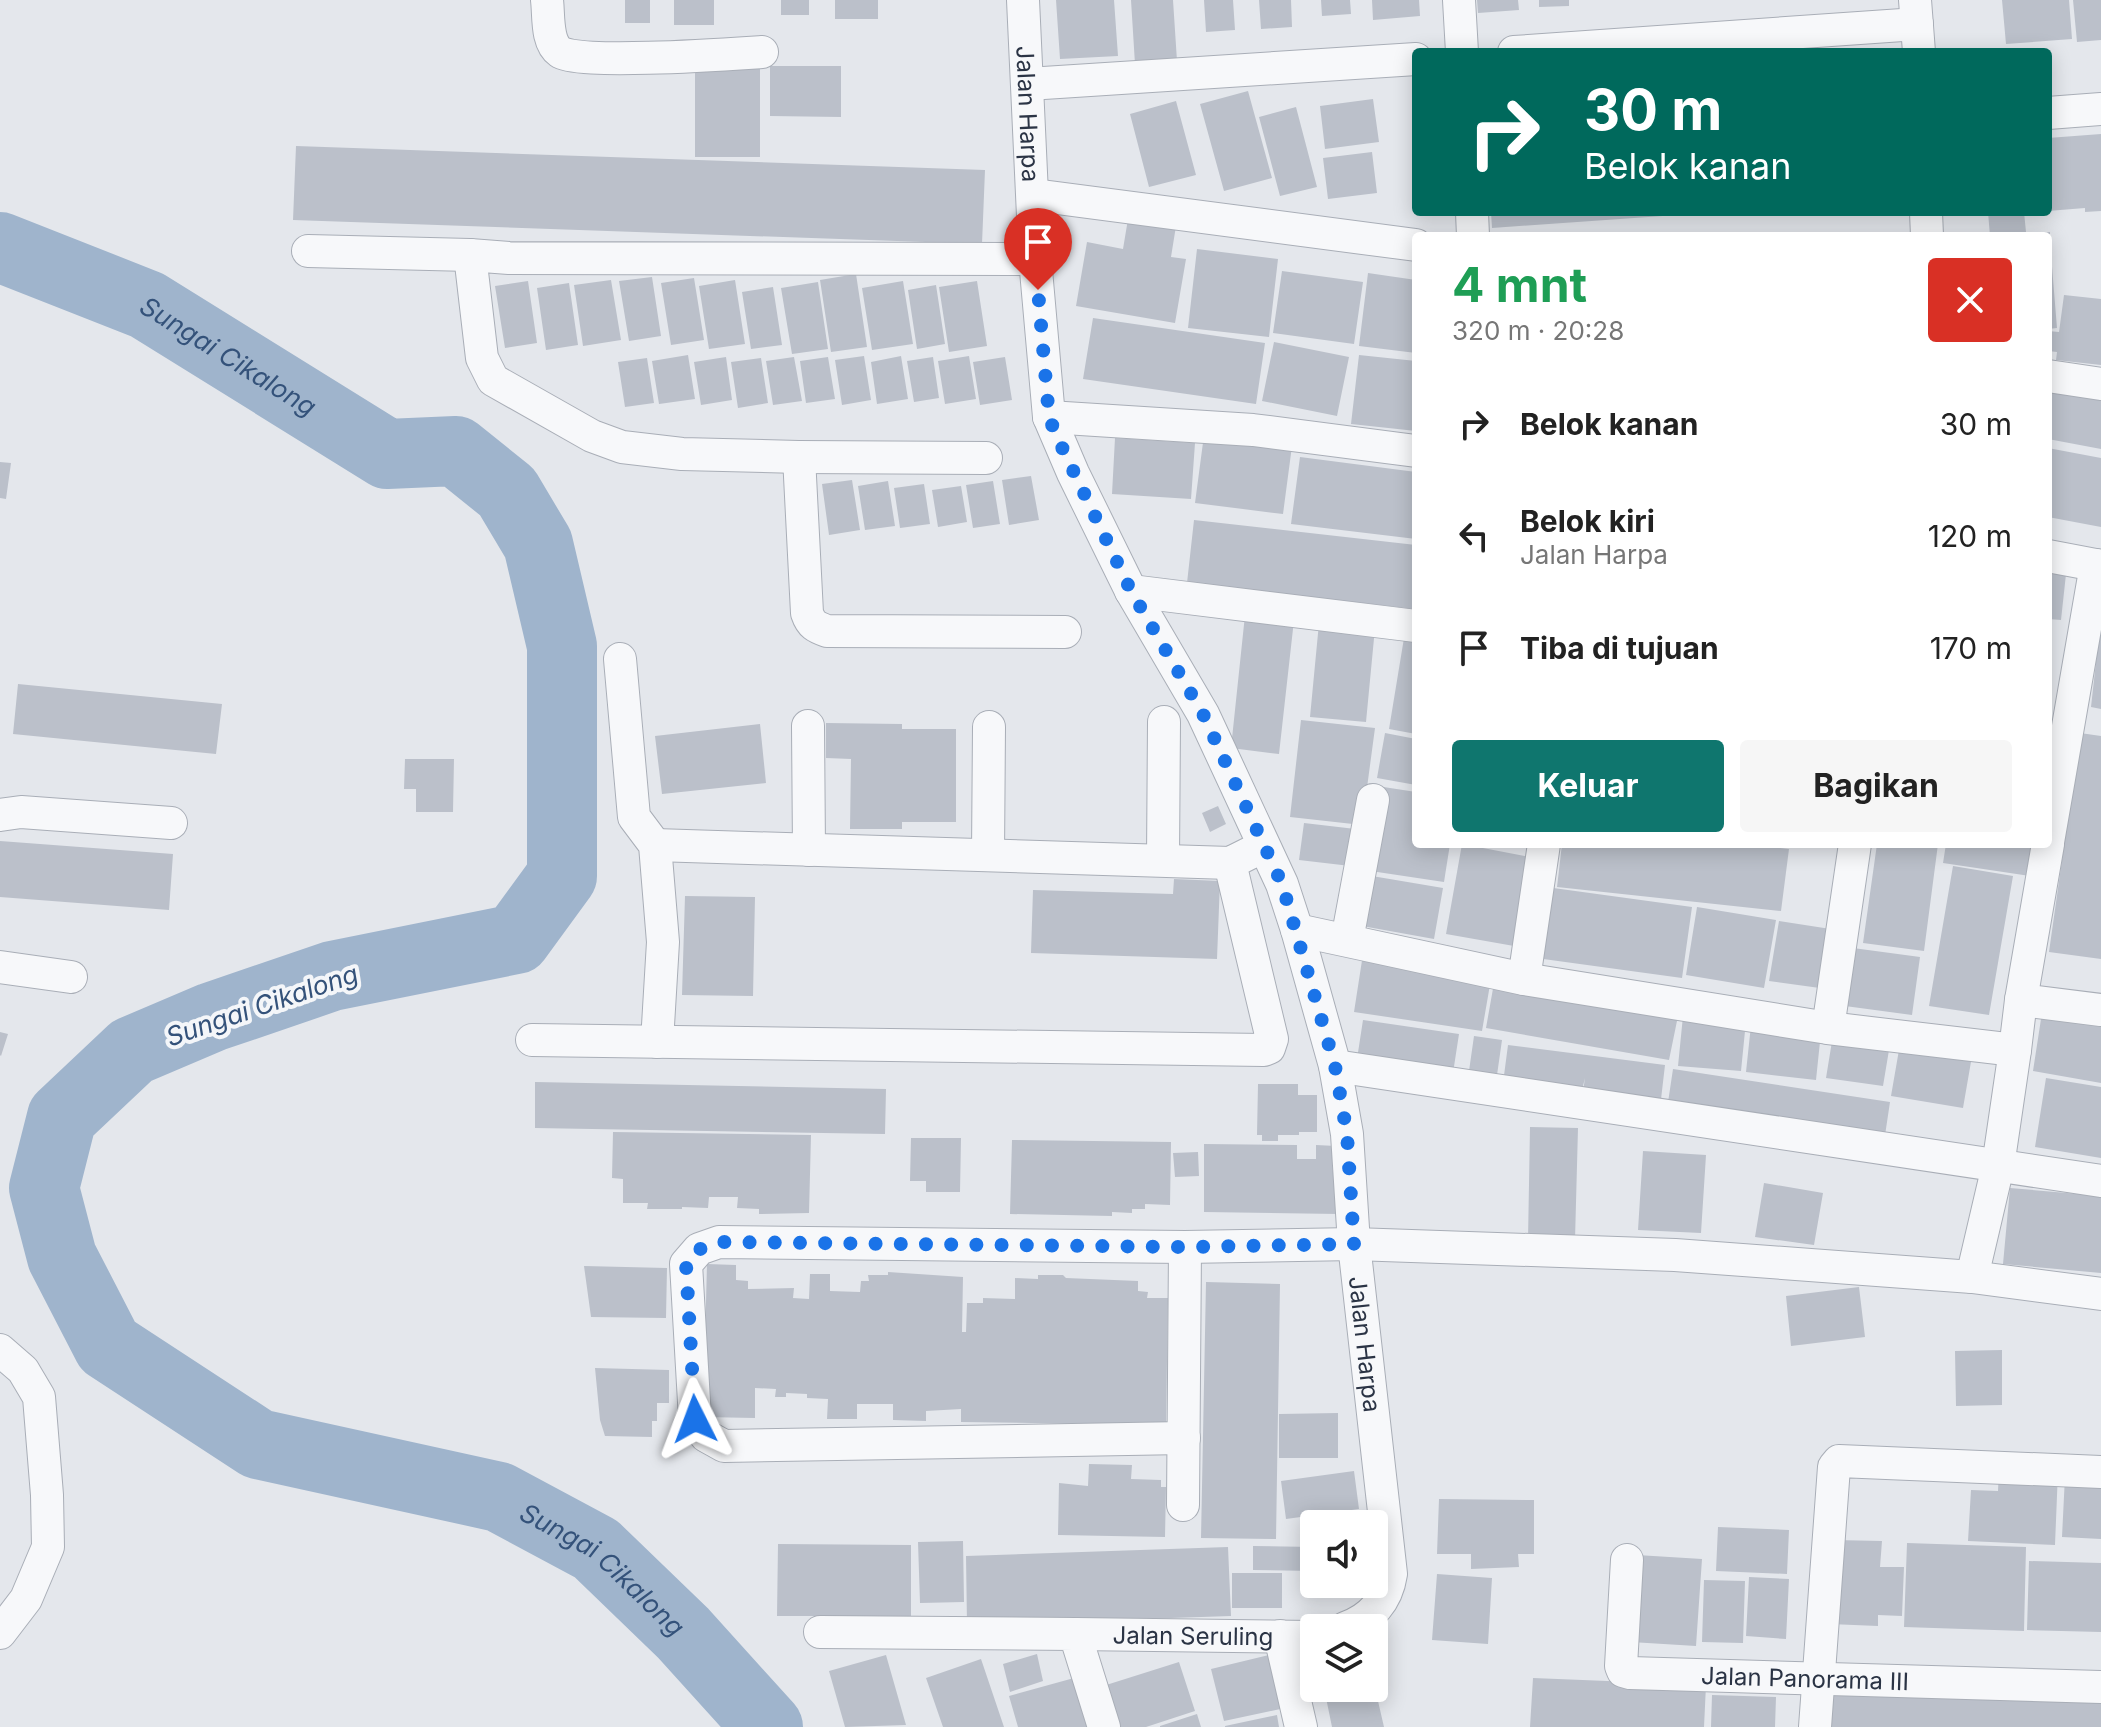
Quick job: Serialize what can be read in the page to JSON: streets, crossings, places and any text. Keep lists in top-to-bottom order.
{
  "streets": {
    "street": ["Jalan Harpa", "Jalan Seruling", "Jalan Panorama III"]
  },
  "water": ["Sungai Cikalong"],
  "page": {
    "turn": ["30 m", "Belok kanan"],
    "heading": ["4 mnt", "320 m · 20:28"],
    "list": [
      {
        "name": "Belok kanan",
        "value": "30 m"
      },
      {
        "name": "Belok kiri",
        "note": "Jalan Harpa",
        "value": "120 m"
      },
      {
        "name": "Tiba di tujuan",
        "value": "170 m"
      }
    ],
    "buttons": ["Keluar", "Bagikan"]
  }
}
